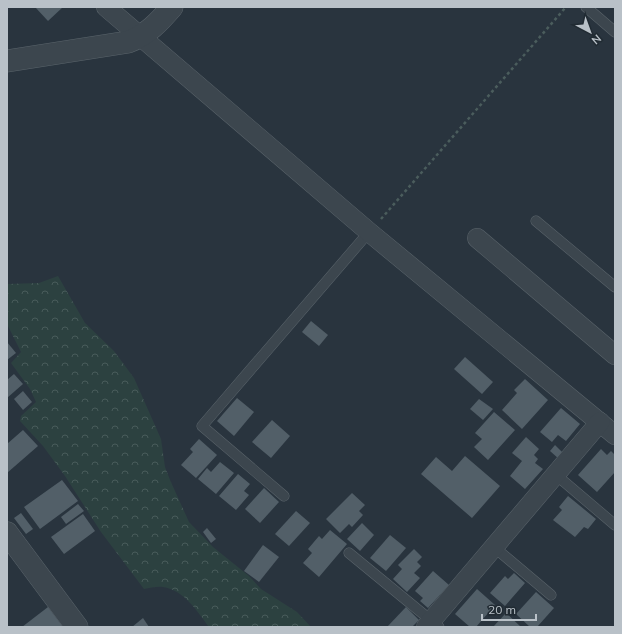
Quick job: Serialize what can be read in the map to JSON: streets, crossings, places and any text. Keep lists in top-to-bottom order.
{
  "scale_bar": "20 m",
  "north": "bottom right"
}
